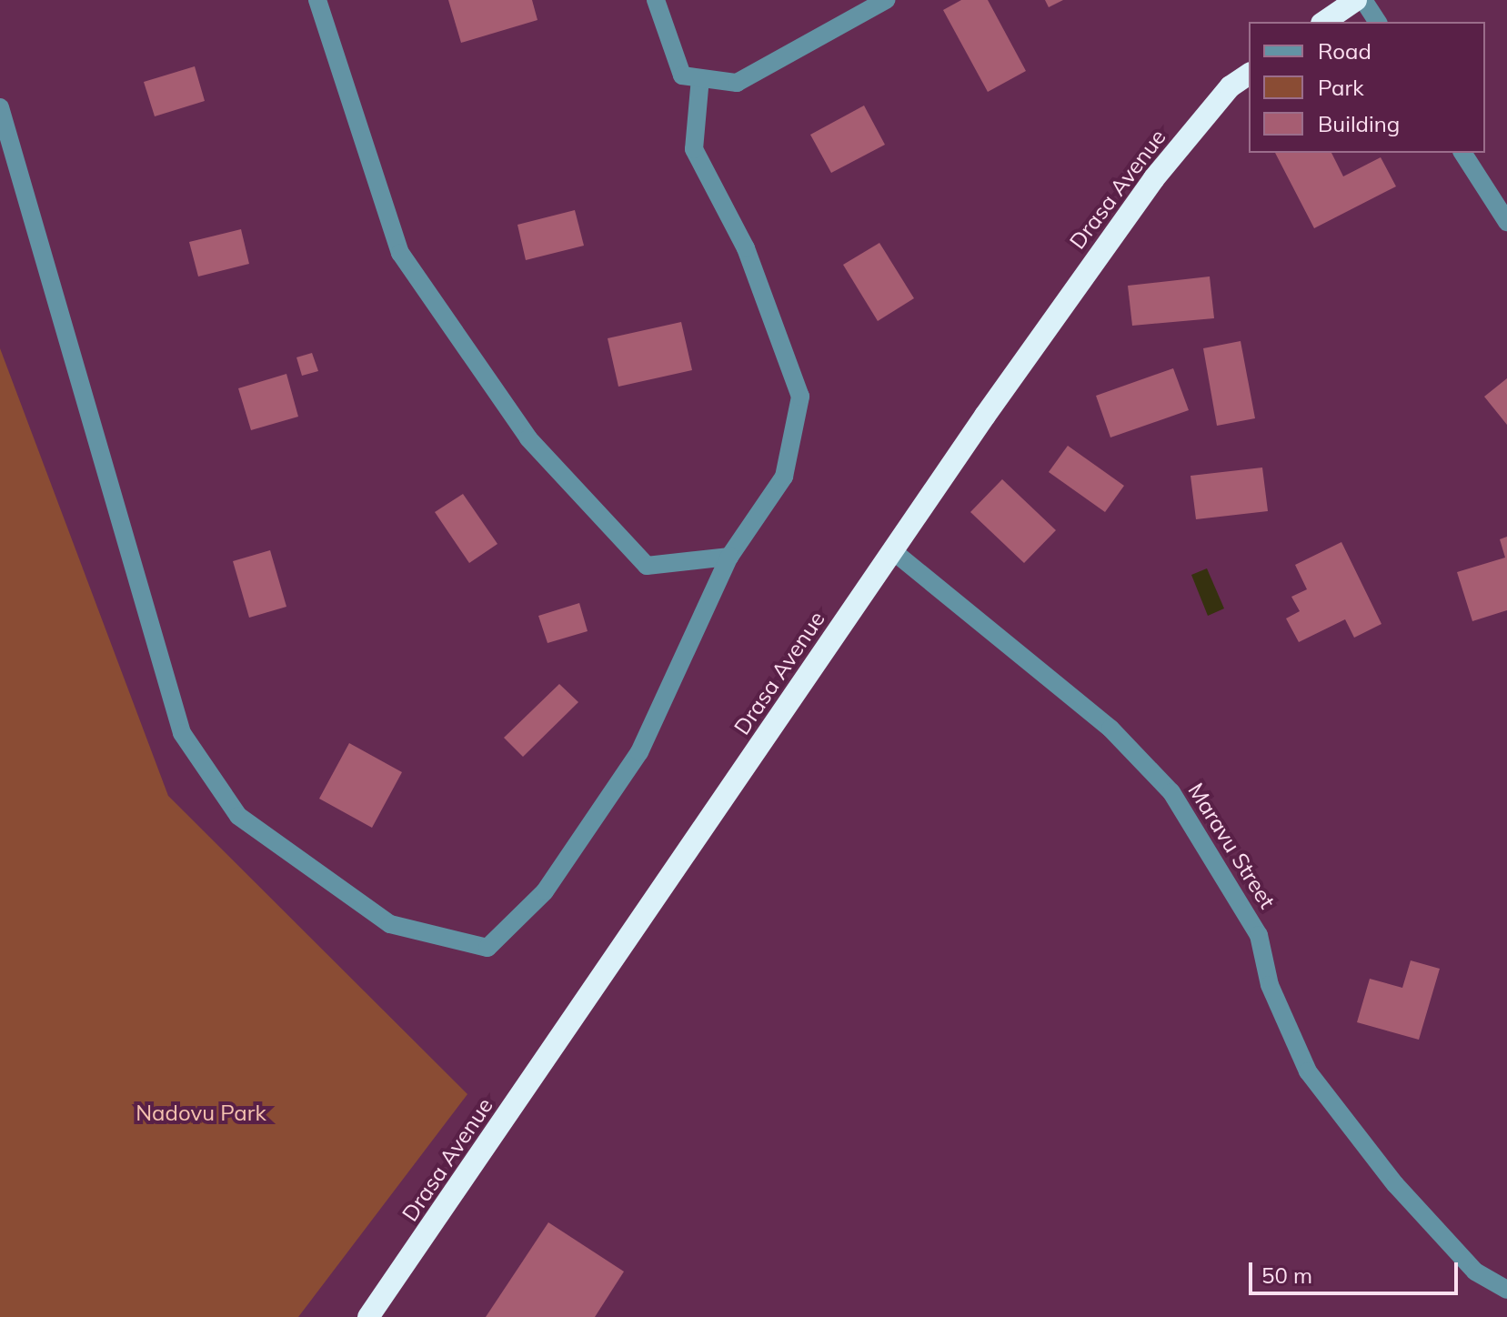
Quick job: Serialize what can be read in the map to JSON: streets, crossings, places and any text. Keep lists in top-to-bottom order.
{
  "streets": {
    "highway": ["Drasa Avenue"],
    "street": ["Maravu Street"]
  },
  "crossings": [
    ["Drasa Avenue", "Maravu Street"]
  ],
  "parks": ["Nadovu Park"],
  "legend": ["Road", "Park", "Building"],
  "scale_bar": "50 m"
}
